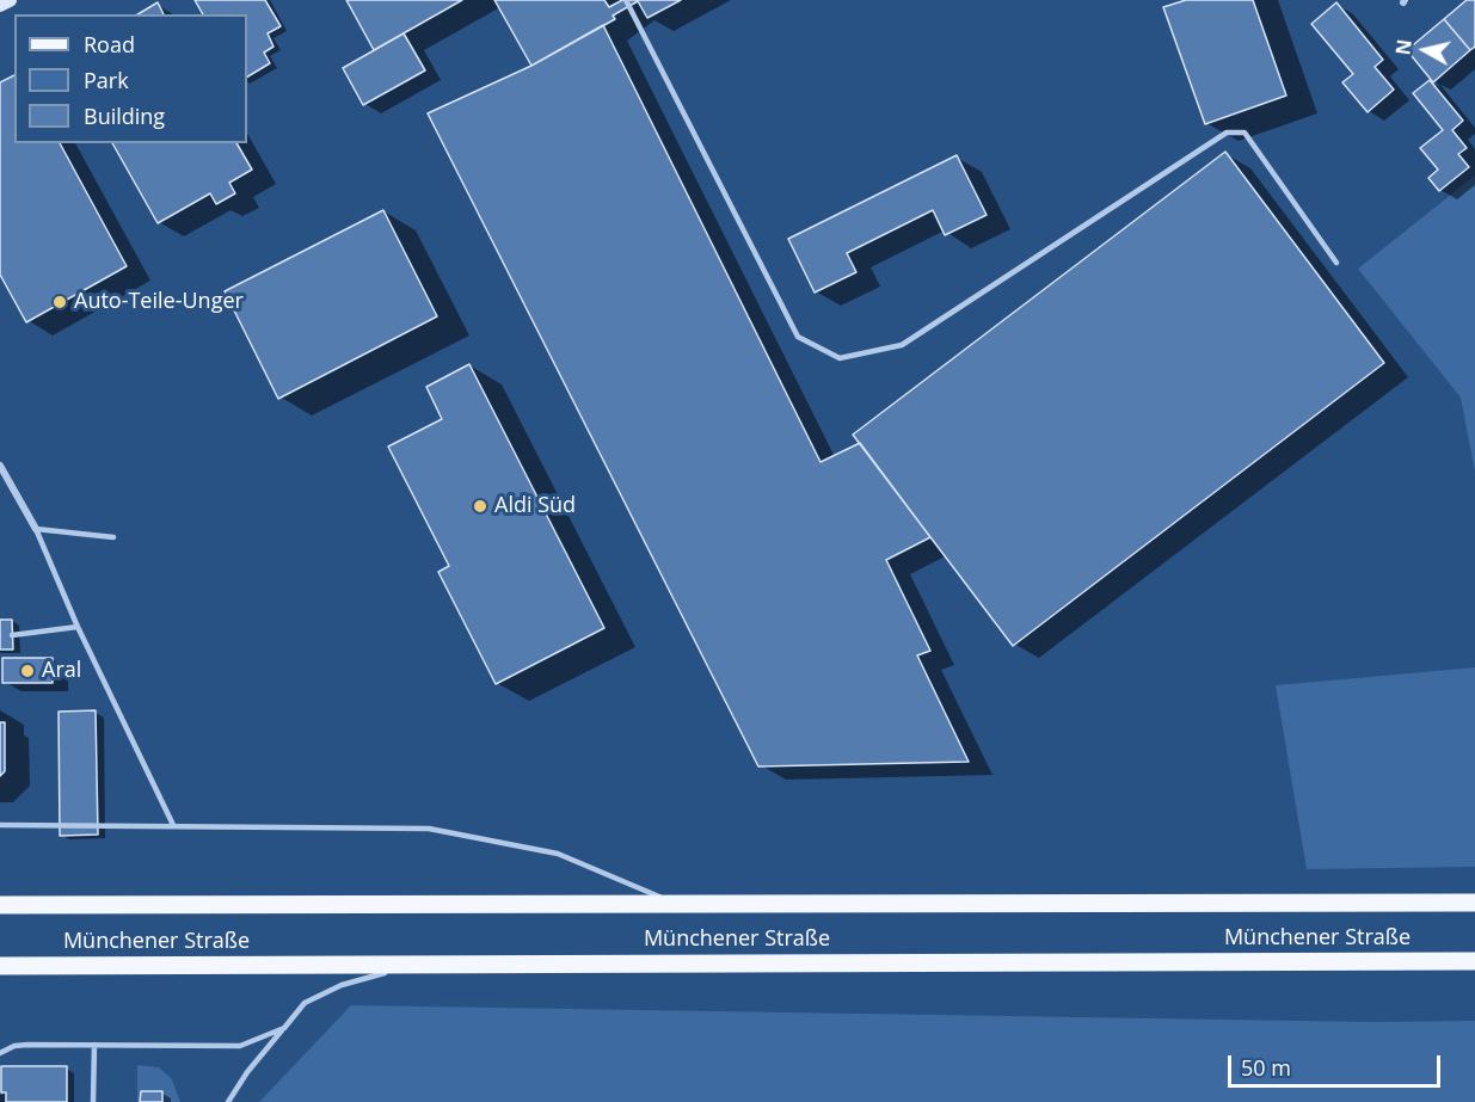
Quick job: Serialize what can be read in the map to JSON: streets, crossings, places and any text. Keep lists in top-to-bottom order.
{
  "streets": {
    "main road": ["Münchener Straße"]
  },
  "places": ["Auto-Teile-Unger", "Aldi Süd", "Aral"],
  "legend": ["Road", "Park", "Building"],
  "scale_bar": "50 m",
  "north": "left"
}
